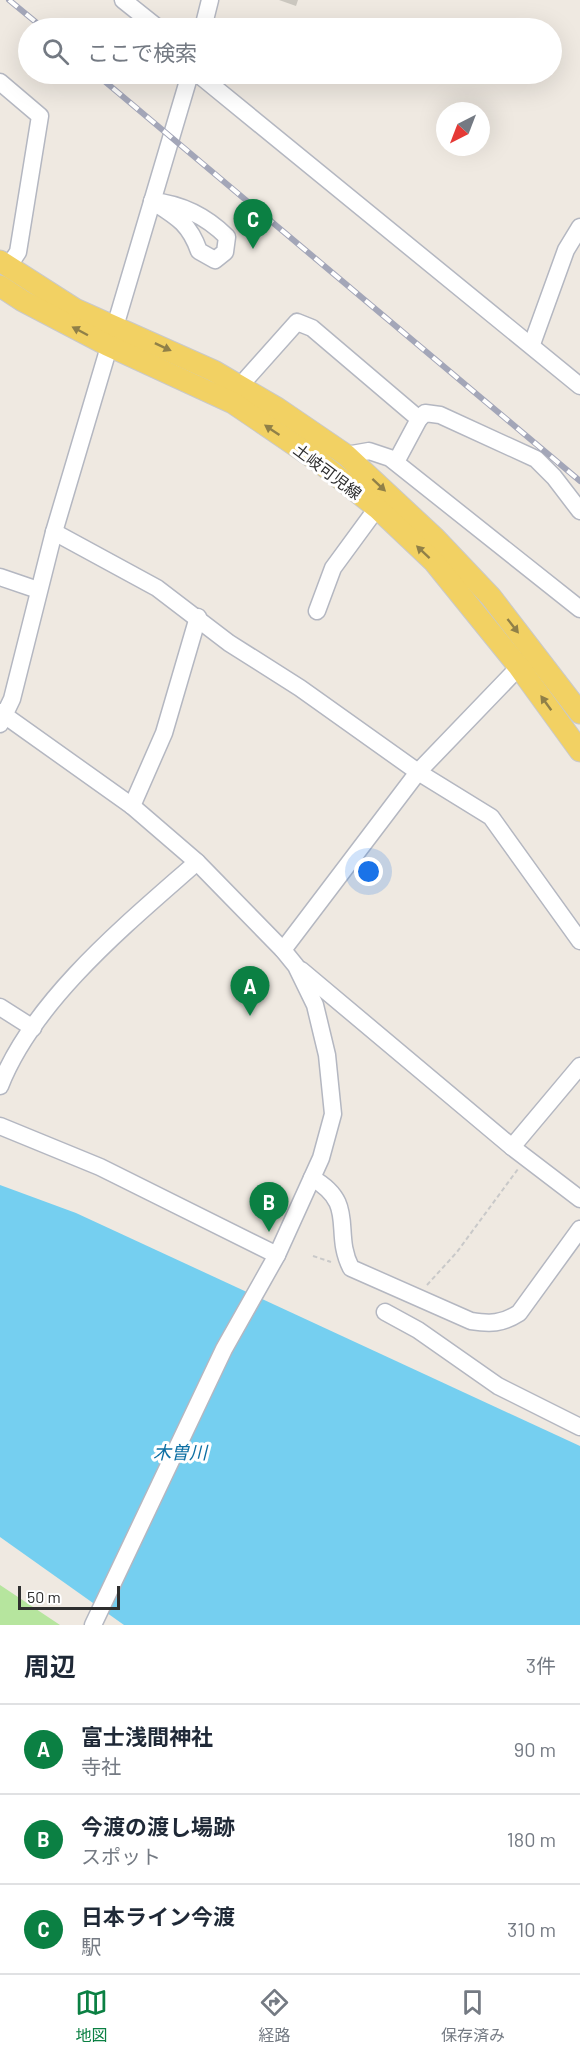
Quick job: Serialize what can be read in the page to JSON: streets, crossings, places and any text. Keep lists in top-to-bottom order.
{
  "streets": {
    "main road": ["土岐可児線"]
  },
  "water": ["木曽川"],
  "scale_bar": "50 m",
  "north": "bottom left",
  "page": {
    "search": "ここで検索",
    "pins": ["C", "A", "B"],
    "scale": "50 m",
    "heading": ["周辺", "3件"],
    "list": [
      {
        "mark": "A",
        "name": "富士浅間神社",
        "note": "寺社",
        "value": "90 m"
      },
      {
        "mark": "B",
        "name": "今渡の渡し場跡",
        "note": "スポット",
        "value": "180 m"
      },
      {
        "mark": "C",
        "name": "日本ライン今渡",
        "note": "駅",
        "value": "310 m"
      }
    ],
    "nav": ["地図", "経路", "保存済み"]
  }
}
